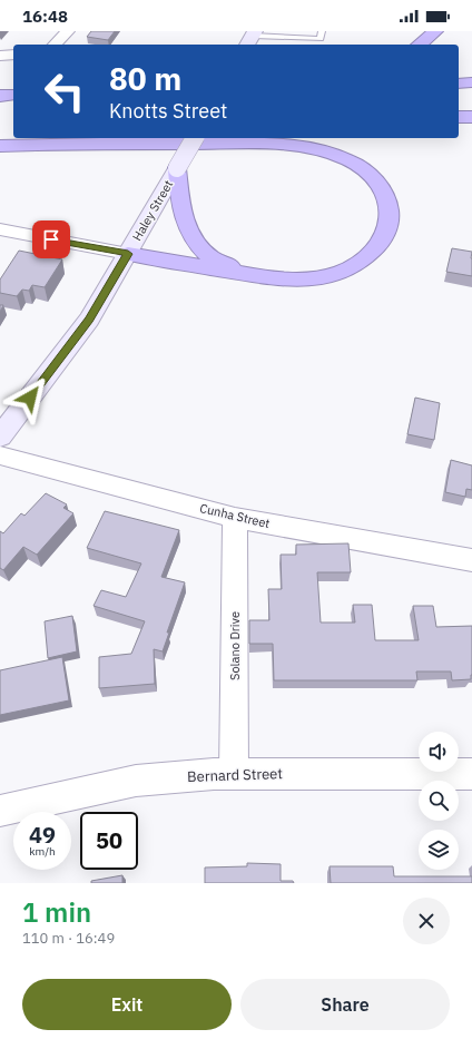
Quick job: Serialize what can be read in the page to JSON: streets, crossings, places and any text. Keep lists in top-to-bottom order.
{
  "streets": {
    "main road": ["Haley Street"],
    "street": ["Cunha Street", "Solano Drive", "Bernard Street"]
  },
  "crossings": [
    ["Cunha Street", "Solano Drive"],
    ["Solano Drive", "Bernard Street"]
  ],
  "page": {
    "status": "16:48",
    "turn": ["80 m", "Knotts Street"],
    "speed": "49 km/h",
    "limit": "50",
    "heading": ["1 min", "110 m · 16:49"],
    "buttons": ["Exit", "Share"]
  }
}
